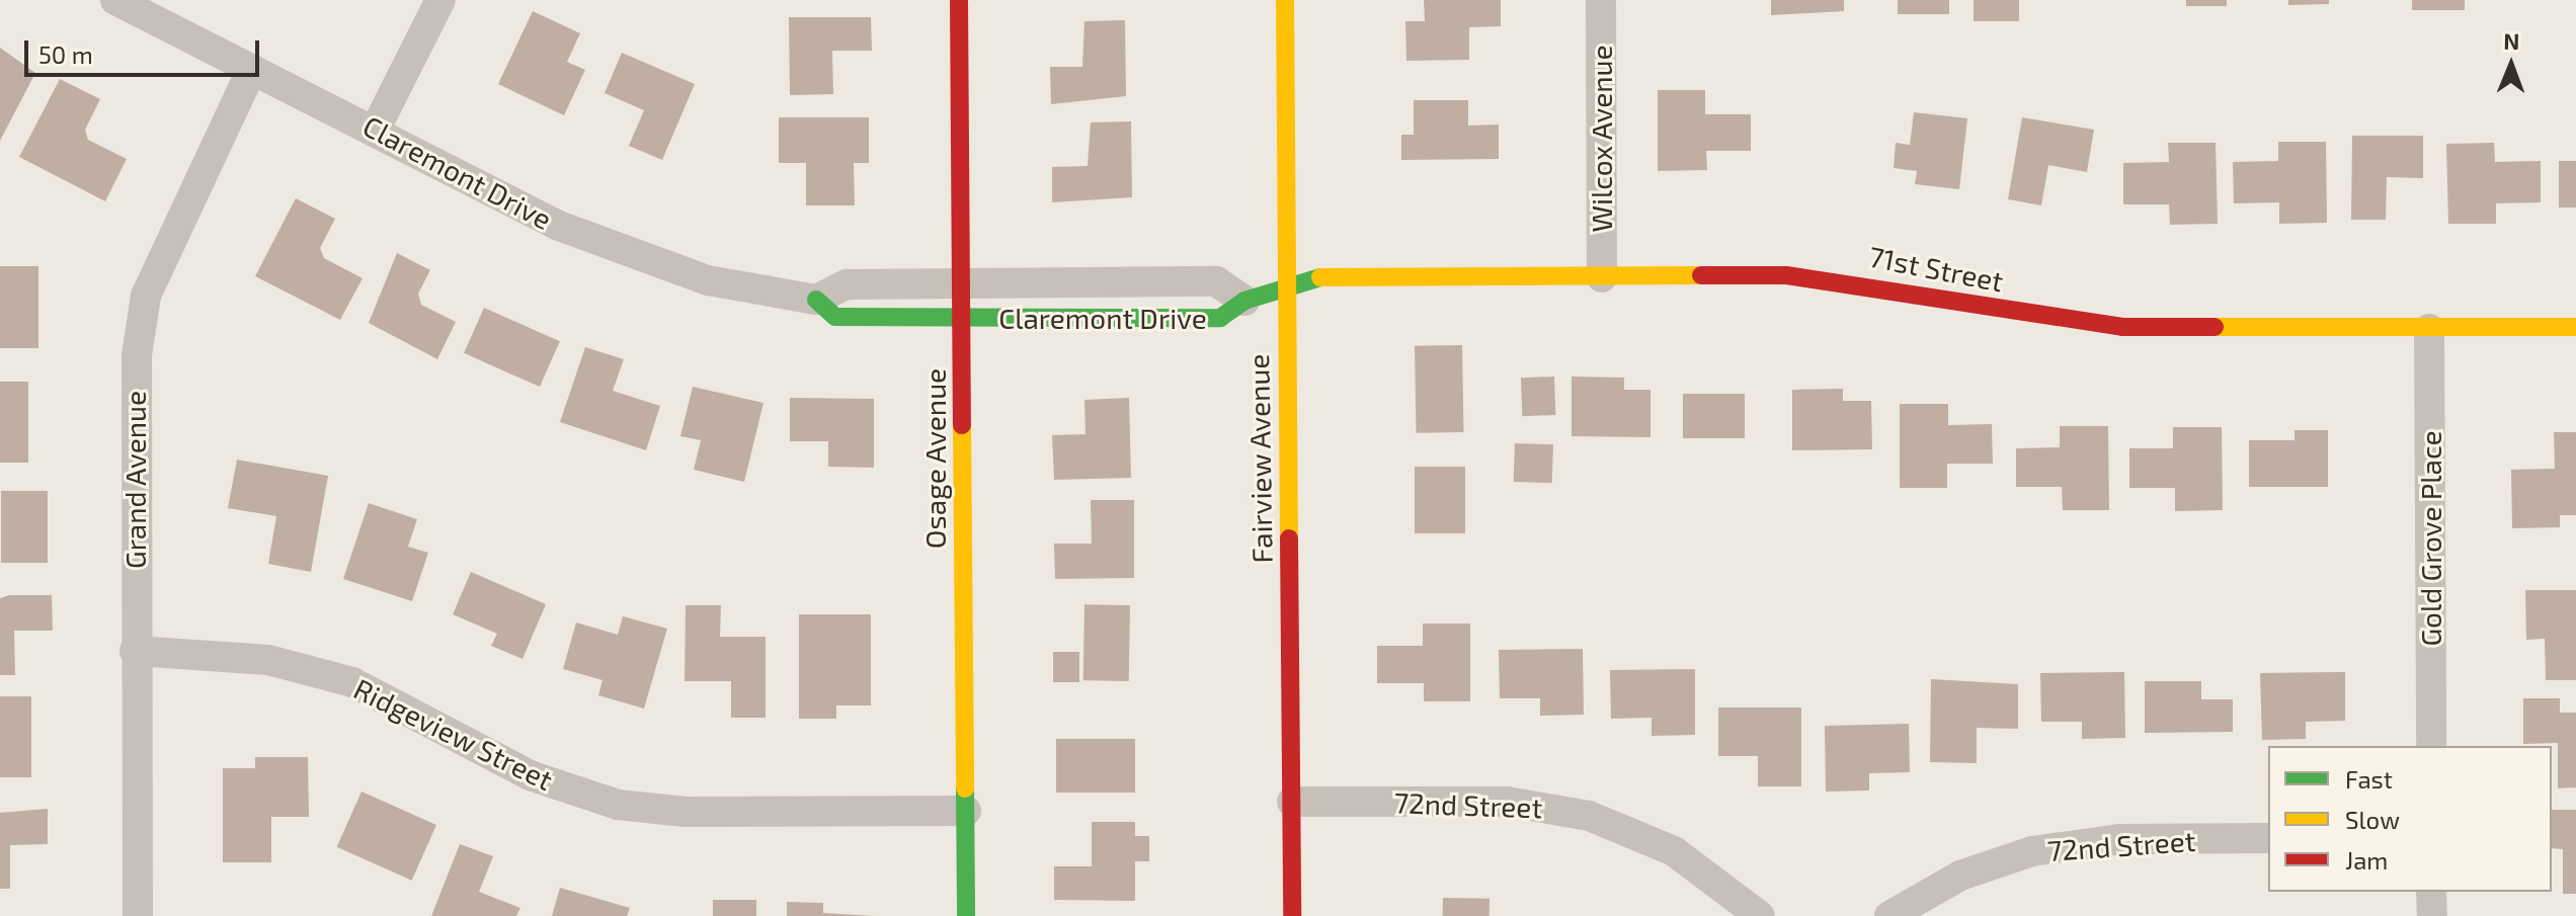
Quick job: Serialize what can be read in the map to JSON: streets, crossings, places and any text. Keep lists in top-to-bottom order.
{
  "streets": {
    "street": [
      "Wilcox Avenue",
      "Claremont Drive",
      "71st Street",
      "Osage Avenue",
      "Fairview Avenue",
      "Grand Avenue",
      "Gold Grove Place",
      "Ridgeview Street",
      "72nd Street"
    ]
  },
  "crossings": [
    ["Wilcox Avenue", "71st Street"],
    ["Claremont Drive", "71st Street"],
    ["Claremont Drive", "Osage Avenue"],
    ["Claremont Drive", "Fairview Avenue"],
    ["Claremont Drive", "Grand Avenue"],
    ["71st Street", "Fairview Avenue"],
    ["71st Street", "Gold Grove Place"],
    ["Osage Avenue", "Ridgeview Street"],
    ["Fairview Avenue", "72nd Street"],
    ["Grand Avenue", "Ridgeview Street"]
  ],
  "legend": ["Fast", "Slow", "Jam"],
  "scale_bar": "50 m",
  "north": "top"
}
